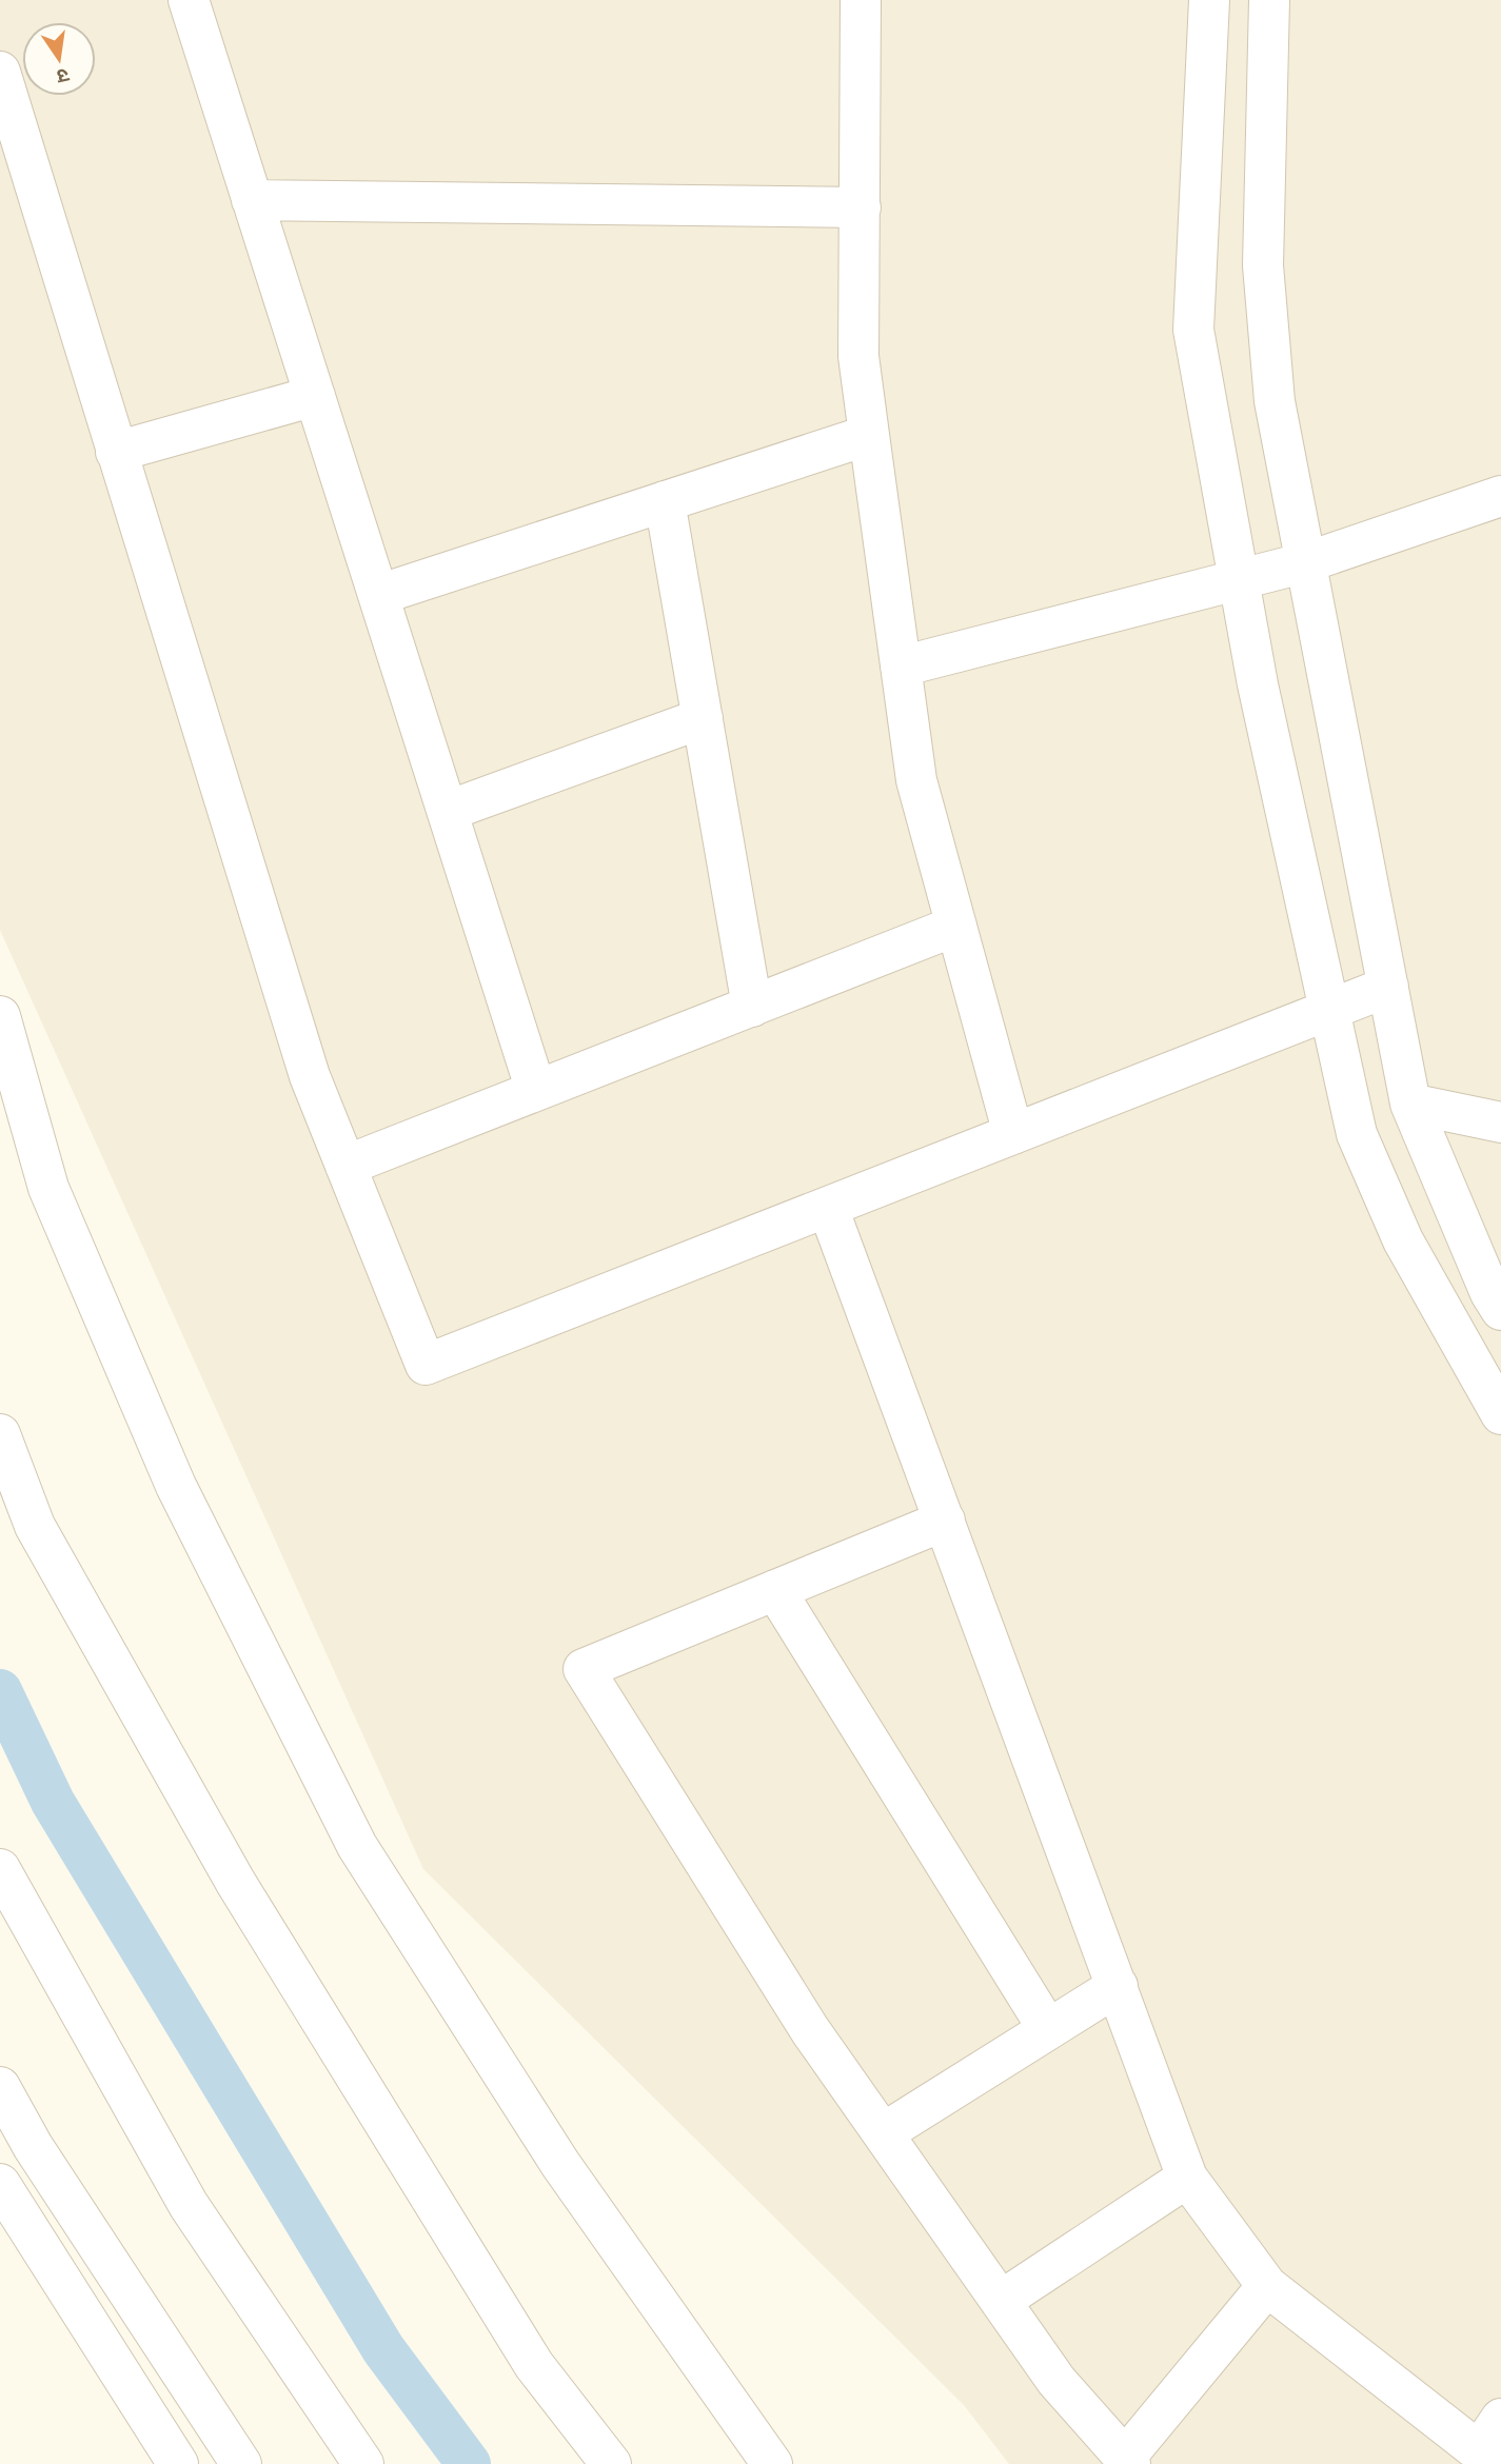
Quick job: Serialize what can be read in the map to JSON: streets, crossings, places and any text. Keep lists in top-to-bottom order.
{
  "north": "bottom"
}
